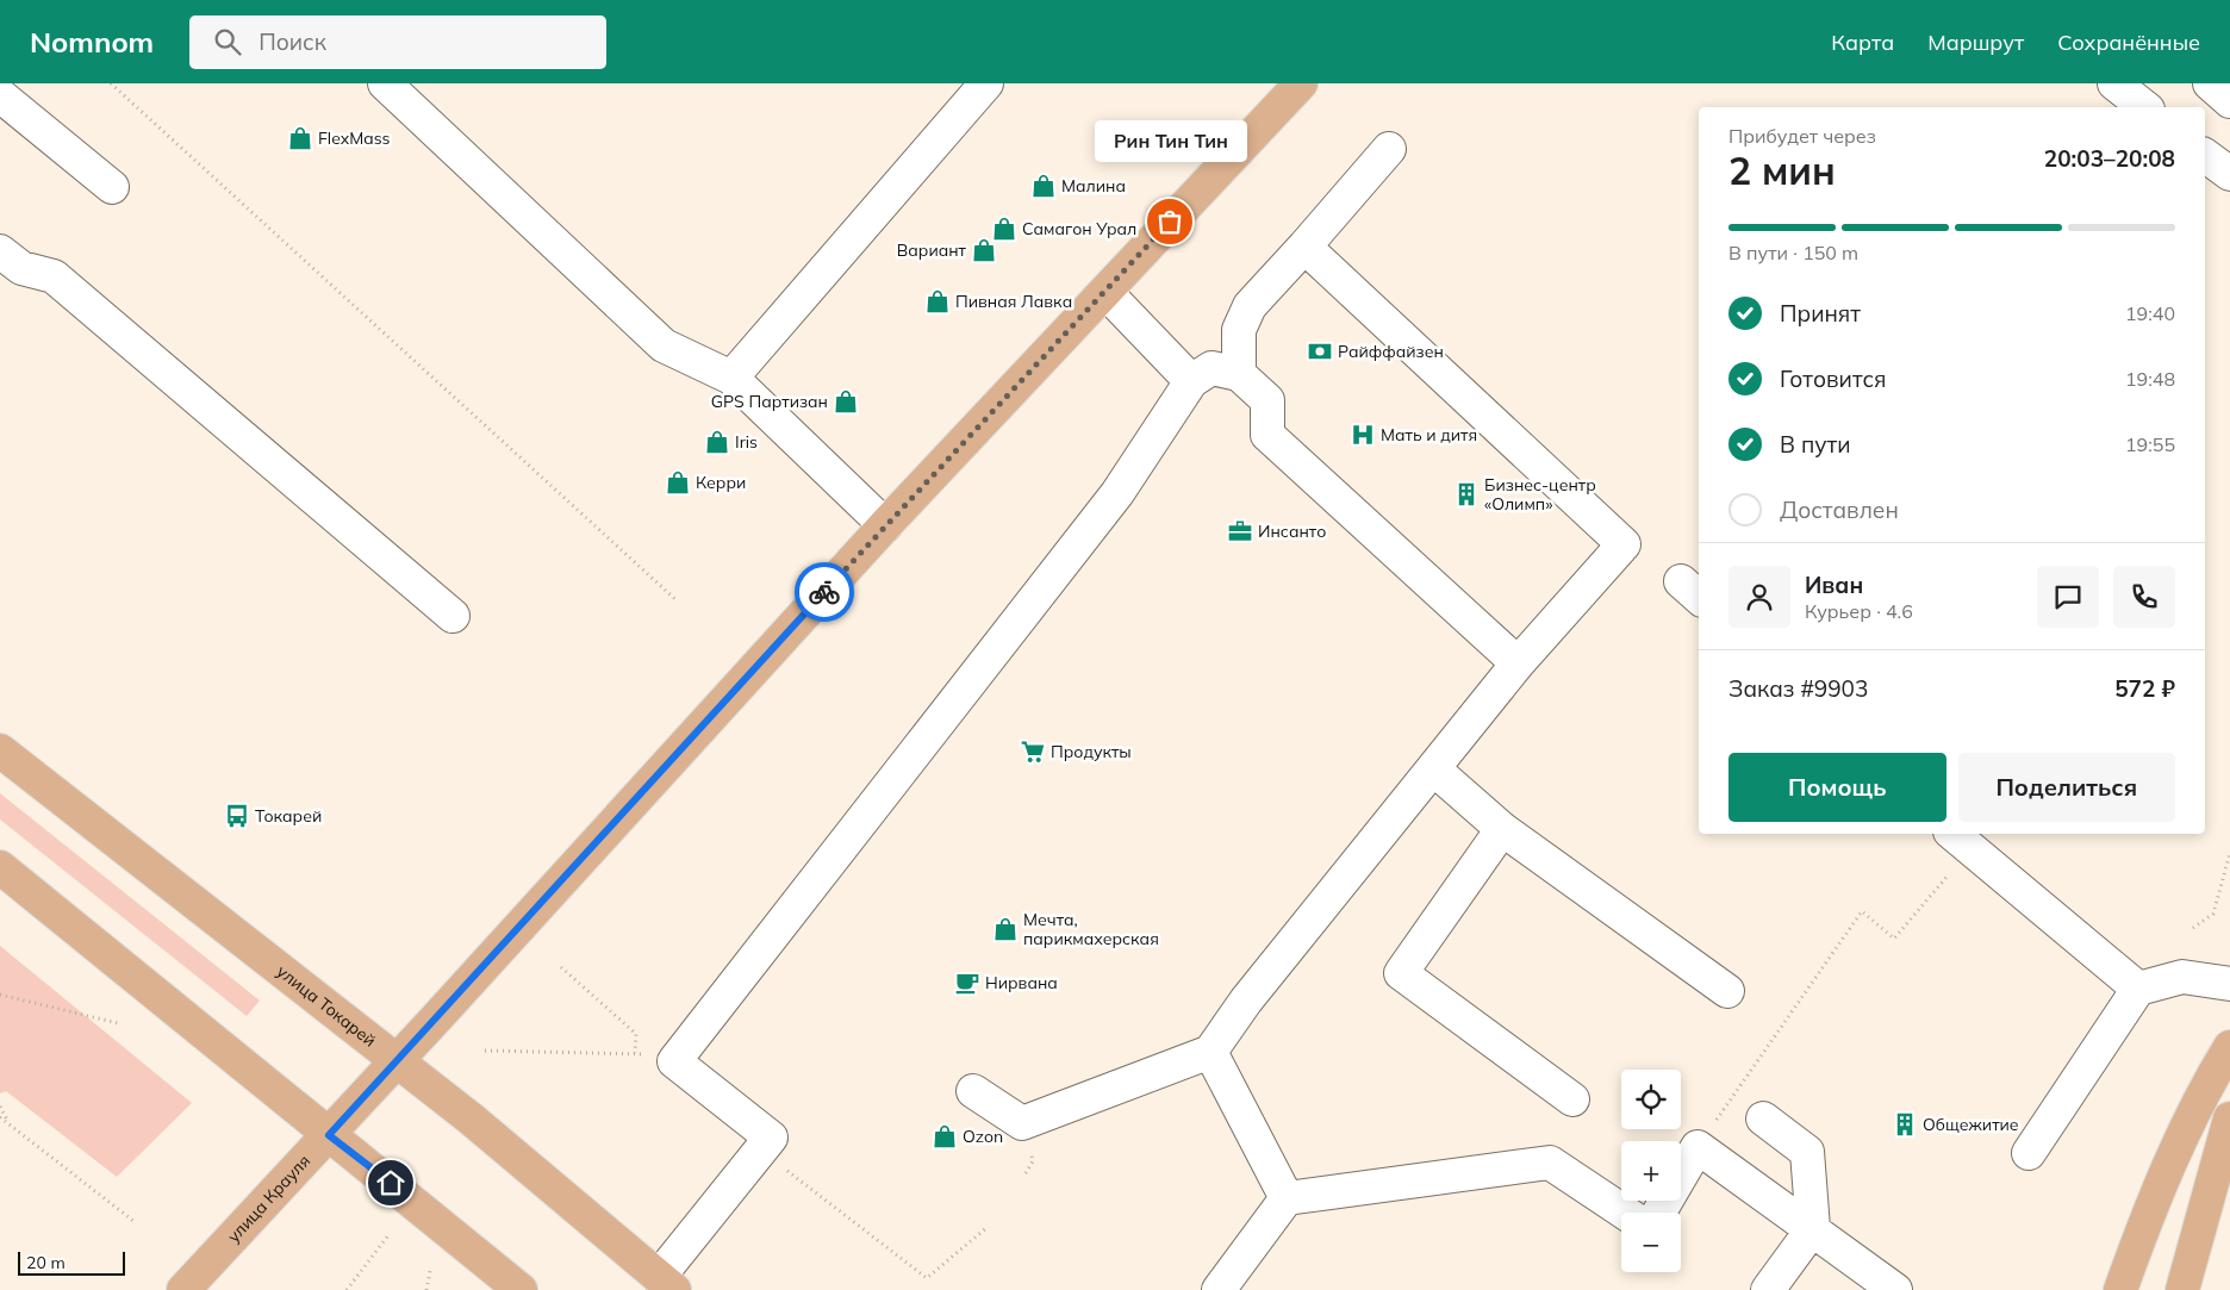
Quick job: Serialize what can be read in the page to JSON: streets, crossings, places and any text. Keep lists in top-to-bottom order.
{
  "streets": {
    "main road": ["улица Токарей", "улица Крауля"]
  },
  "crossings": [
    ["улица Токарей", "улица Крауля"]
  ],
  "places": {
    "shop": [
      "FlexMass",
      "Малина",
      "Самагон Урал",
      "Вариант",
      "Пивная Лавка",
      "GPS Партизан",
      "Iris",
      "Керри",
      "Мечта, парикмахерская",
      "Ozon"
    ],
    "other": ["Рин Тин Тин"],
    "bank": ["Райффайзен"],
    "hospital": ["Мать и дитя"],
    "building": ["Бизнес-центр «Олимп»", "Общежитие"],
    "office": ["Инсанто"],
    "supermarket": ["Продукты"],
    "bus stop": ["Токарей"],
    "cafe": ["Нирвана"]
  },
  "scale_bar": "20 m",
  "page": {
    "header": "Nomnom",
    "search": "Поиск",
    "nav": ["Карта", "Маршрут", "Сохранённые"],
    "heading": ["2 мин", "Прибудет через", "20:03–20:08"],
    "panel": [
      "Иван",
      "Курьер · 4.6",
      "Заказ #9903",
      "572 ₽"
    ],
    "bubble": "Рин Тин Тин",
    "bar": "В пути · 150 m",
    "list": [
      ["Принят", "19:40"],
      ["Готовится", "19:48"],
      ["В пути", "19:55"],
      "Доставлен"
    ],
    "buttons": ["Помощь", "Поделиться"],
    "map_buttons": ["+", "−"],
    "scale": "20 m"
  }
}
